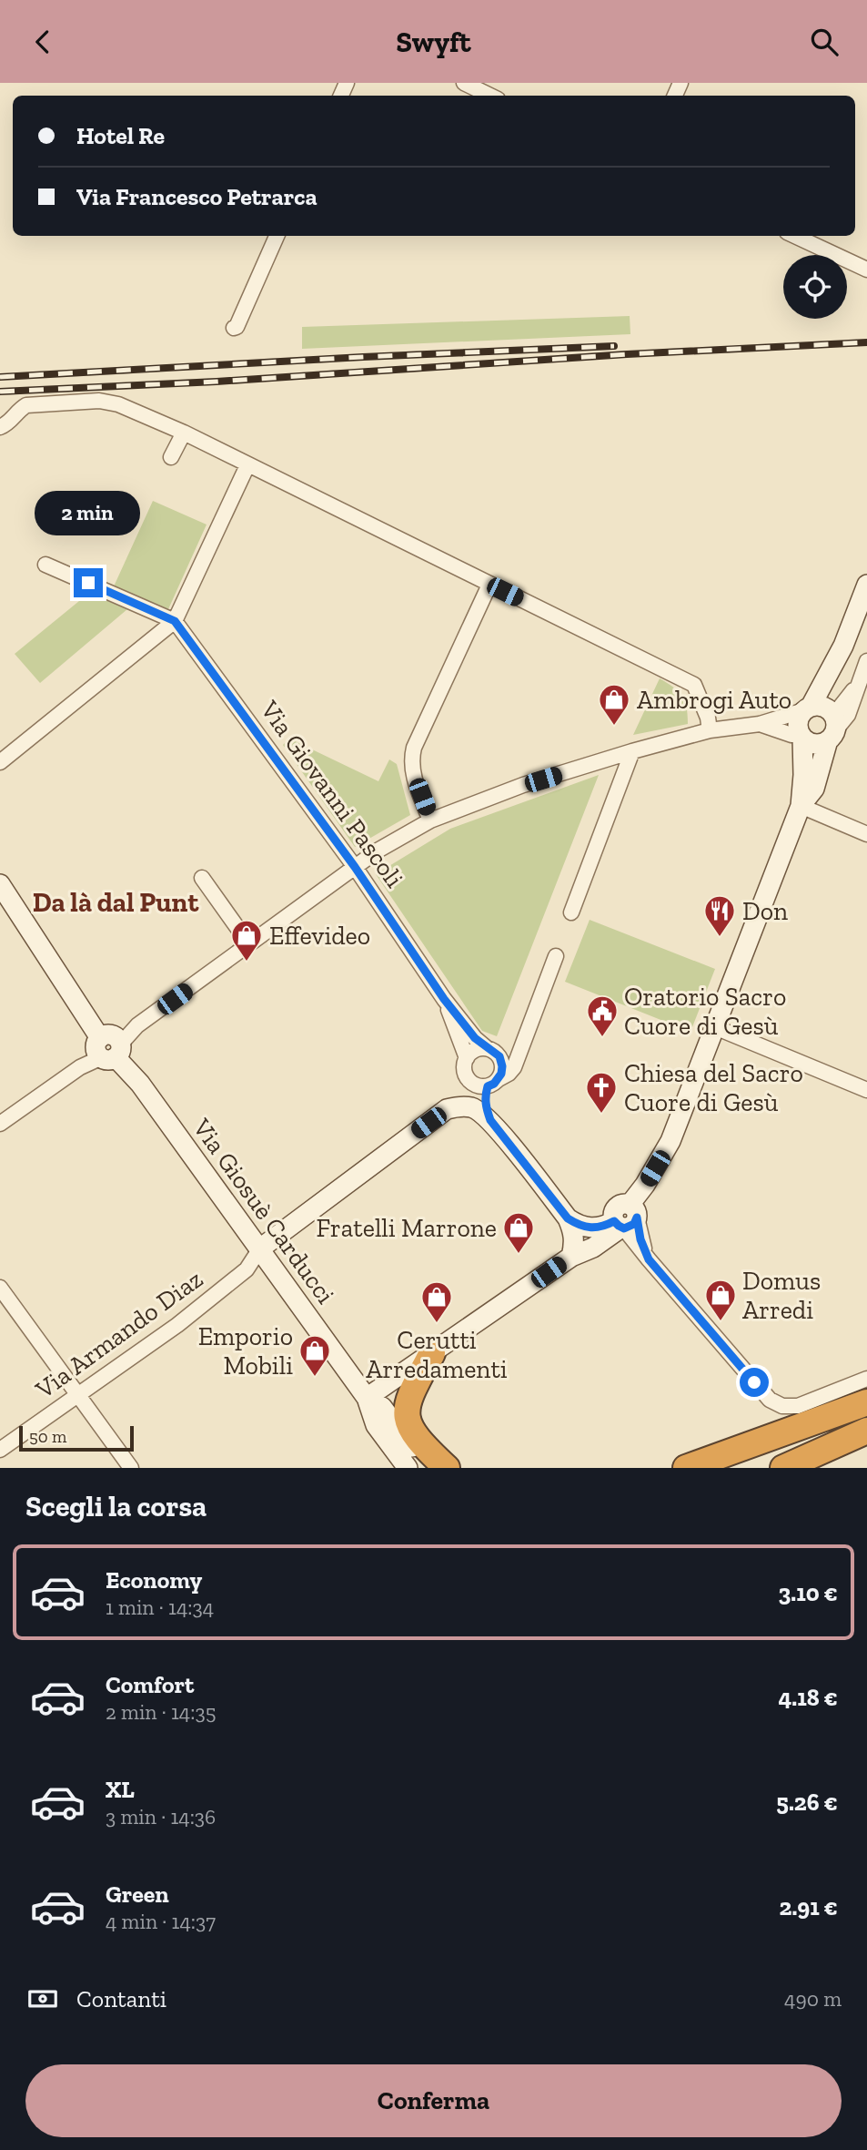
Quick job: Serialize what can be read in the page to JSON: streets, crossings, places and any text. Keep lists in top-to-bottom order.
{
  "streets": {
    "street": ["Via Giovanni Pascoli", "Via Giosuè Carducci", "Via Armando Diaz"]
  },
  "crossings": [
    ["Via Giosuè Carducci", "Via Armando Diaz"]
  ],
  "districts": ["Da là dal Punt"],
  "places": {
    "shop": [
      "Ambrogi Auto",
      "Effevideo",
      "Fratelli Marrone",
      "Domus Arredi",
      "Cerutti Arredamenti",
      "Emporio Mobili"
    ],
    "restaurant": ["Don"],
    "public building": ["Oratorio Sacro Cuore di Gesù"],
    "church": ["Chiesa del Sacro Cuore di Gesù"]
  },
  "scale_bar": "50 m",
  "page": {
    "header": "Swyft",
    "banner": ["Hotel Re", "Via Francesco Petrarca"],
    "bubble": "2 min",
    "scale": "50 m",
    "heading": "Scegli la corsa",
    "list": [
      {
        "name": "Economy",
        "note": "1 min · 14:34",
        "value": "3.10 €"
      },
      {
        "name": "Comfort",
        "note": "2 min · 14:35",
        "value": "4.18 €"
      },
      {
        "name": "XL",
        "note": "3 min · 14:36",
        "value": "5.26 €"
      },
      {
        "name": "Green",
        "note": "4 min · 14:37",
        "value": "2.91 €"
      }
    ],
    "pay": ["Contanti", "490 m"],
    "buttons": "Conferma"
  }
}
